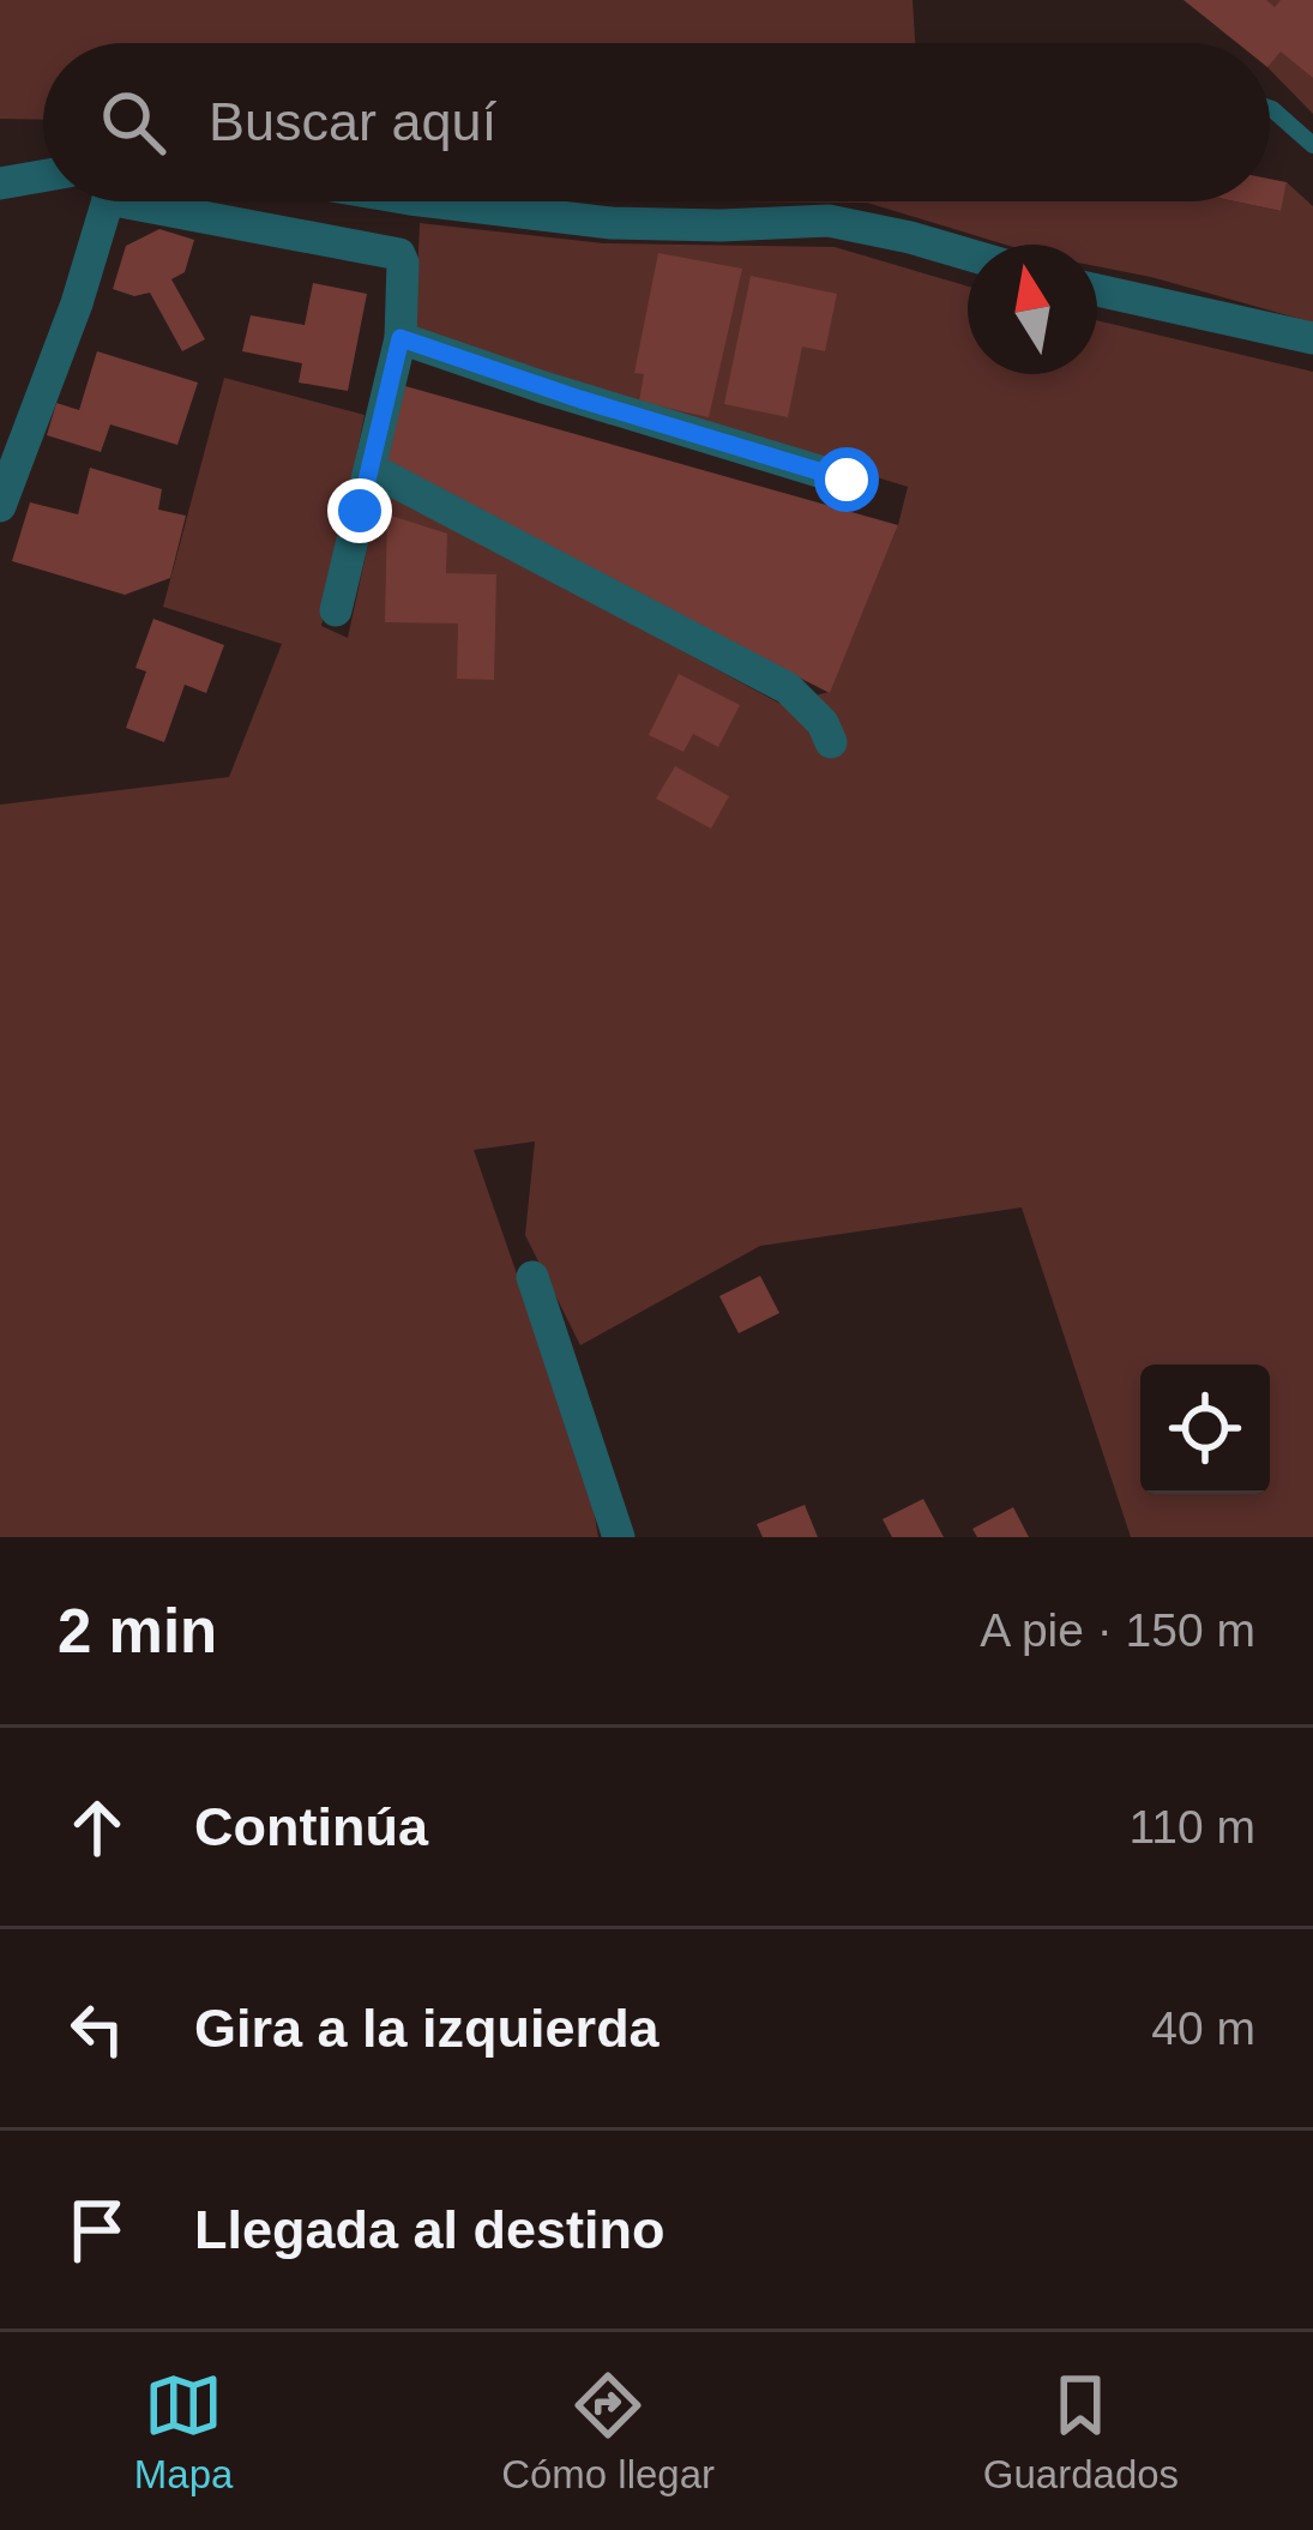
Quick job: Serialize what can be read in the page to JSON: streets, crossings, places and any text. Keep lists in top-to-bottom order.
{
  "north": "top",
  "page": {
    "search": "Buscar aquí",
    "heading": ["2 min", "A pie · 150 m"],
    "list": [
      ["Continúa", "110 m"],
      ["Gira a la izquierda", "40 m"],
      "Llegada al destino"
    ],
    "nav": ["Mapa", "Cómo llegar", "Guardados"]
  }
}
